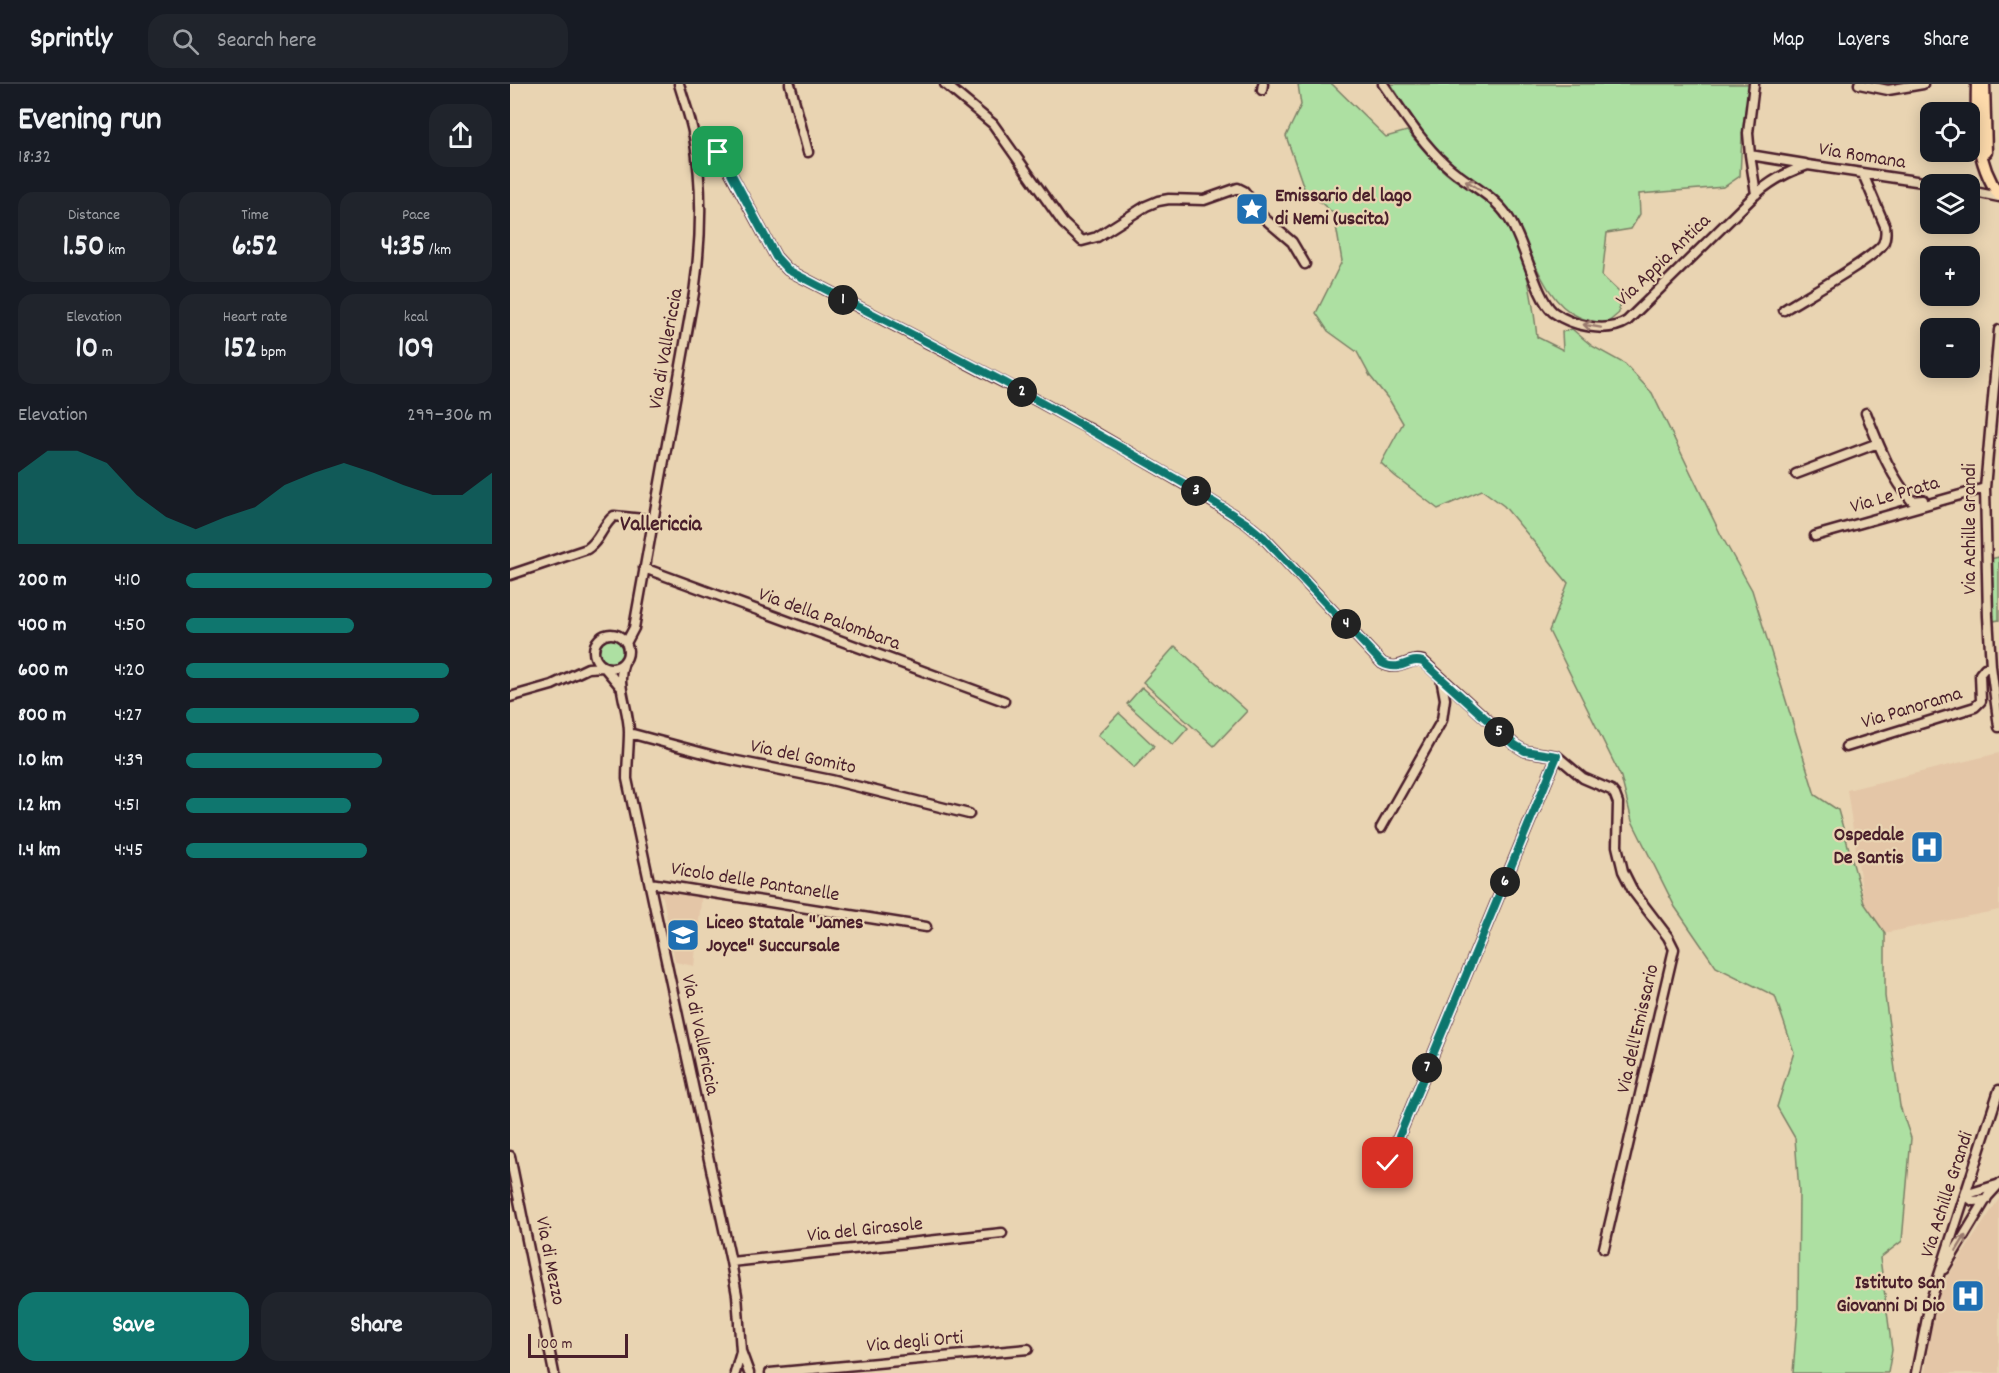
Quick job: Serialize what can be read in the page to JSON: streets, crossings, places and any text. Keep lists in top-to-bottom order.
{
  "streets": {
    "street": [
      "Via Romana",
      "Via Appia Antica",
      "Via di Vallericcia",
      "Via Le Prata",
      "Via Achille Grandi",
      "Via della Palombara",
      "Via Panorama",
      "Via del Gomito",
      "Vicolo delle Pantanelle",
      "Via dell'Emissario",
      "Via del Girasole",
      "Via di Mezzo",
      "Via degli Orti"
    ]
  },
  "crossings": [
    ["Via Romana", "Via Appia Antica"],
    ["Via di Vallericcia", "Via della Palombara"],
    ["Via di Vallericcia", "Via del Gomito"],
    ["Via di Vallericcia", "Vicolo delle Pantanelle"],
    ["Via di Vallericcia", "Via del Girasole"],
    ["Via Le Prata", "Via Achille Grandi"],
    ["Via Achille Grandi", "Via Panorama"]
  ],
  "districts": ["Vallericcia"],
  "places": {
    "place": ["Emissario del lago di Nemi (uscita)"],
    "hospital": ["Ospedale De Santis", "Istituto San Giovanni Di Dio"],
    "school or university": ["Liceo Statale \"James Joyce\" Succursale"]
  },
  "scale_bar": "100 m",
  "page": {
    "header": "Sprintly",
    "search": "Search here",
    "nav": ["Map", "Layers", "Share"],
    "heading": ["Evening run", "18:32"],
    "map_buttons": ["+", "−"],
    "stats": [
      ["Distance", "1.50 km"],
      ["Time", "6:52"],
      ["Pace", "4:35 /km"],
      ["Elevation", "10 m"],
      ["Heart rate", "152 bpm"],
      ["kcal", "109"]
    ],
    "pins": [
      "1",
      "2",
      "3",
      "4",
      "5",
      "6",
      "7"
    ],
    "chart": ["Elevation", "299–306 m"],
    "list": [
      {
        "name": "200 m",
        "note": "4:10"
      },
      {
        "name": "400 m",
        "note": "4:50"
      },
      {
        "name": "600 m",
        "note": "4:20"
      },
      {
        "name": "800 m",
        "note": "4:27"
      },
      {
        "name": "1.0 km",
        "note": "4:39"
      },
      {
        "name": "1.2 km",
        "note": "4:51"
      },
      {
        "name": "1.4 km",
        "note": "4:45"
      }
    ],
    "buttons": ["Save", "Share"],
    "scale": "100 m"
  }
}
